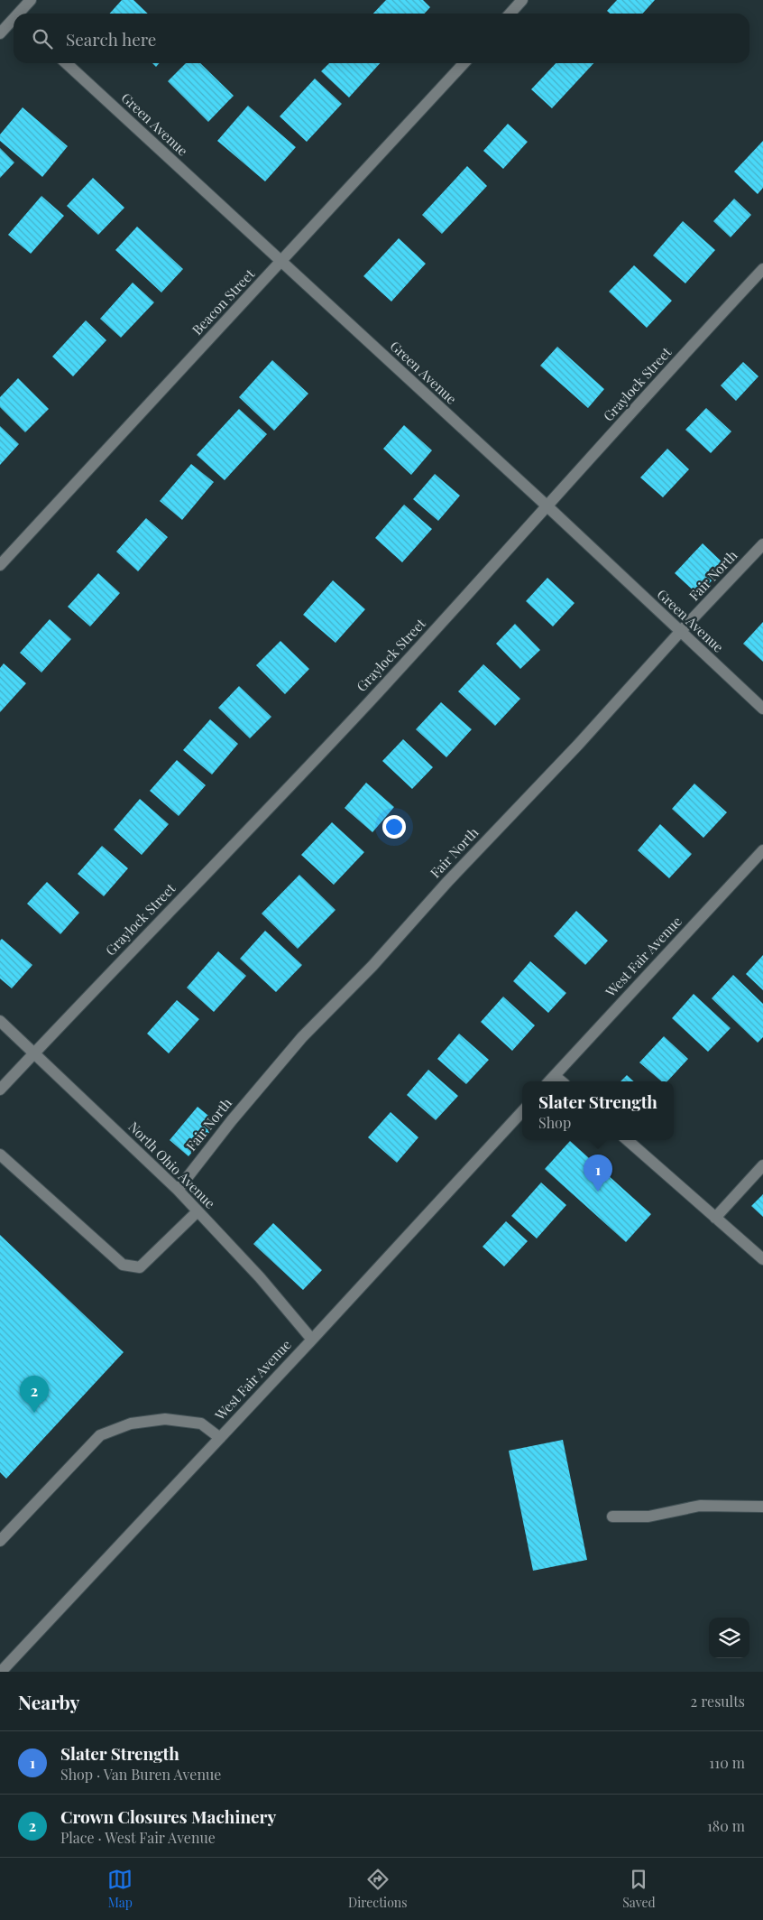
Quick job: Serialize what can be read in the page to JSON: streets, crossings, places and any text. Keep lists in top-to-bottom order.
{
  "streets": {
    "street": [
      "Green Avenue",
      "Beacon Street",
      "Graylock Street",
      "Fair North",
      "West Fair Avenue",
      "North Ohio Avenue"
    ]
  },
  "crossings": [
    ["Green Avenue", "Beacon Street"],
    ["Green Avenue", "Graylock Street"],
    ["Green Avenue", "Fair North"],
    ["Graylock Street", "North Ohio Avenue"],
    ["Fair North", "North Ohio Avenue"],
    ["West Fair Avenue", "North Ohio Avenue"]
  ],
  "page": {
    "search": "Search here",
    "popup": ["Slater Strength", "Shop"],
    "pins": ["1", "2"],
    "heading": ["Nearby", "2 results"],
    "list": [
      {
        "mark": "1",
        "name": "Slater Strength",
        "note": "Shop · Van Buren Avenue",
        "value": "110 m"
      },
      {
        "mark": "2",
        "name": "Crown Closures Machinery",
        "note": "Place · West Fair Avenue",
        "value": "180 m"
      }
    ],
    "nav": ["Map", "Directions", "Saved"]
  }
}
